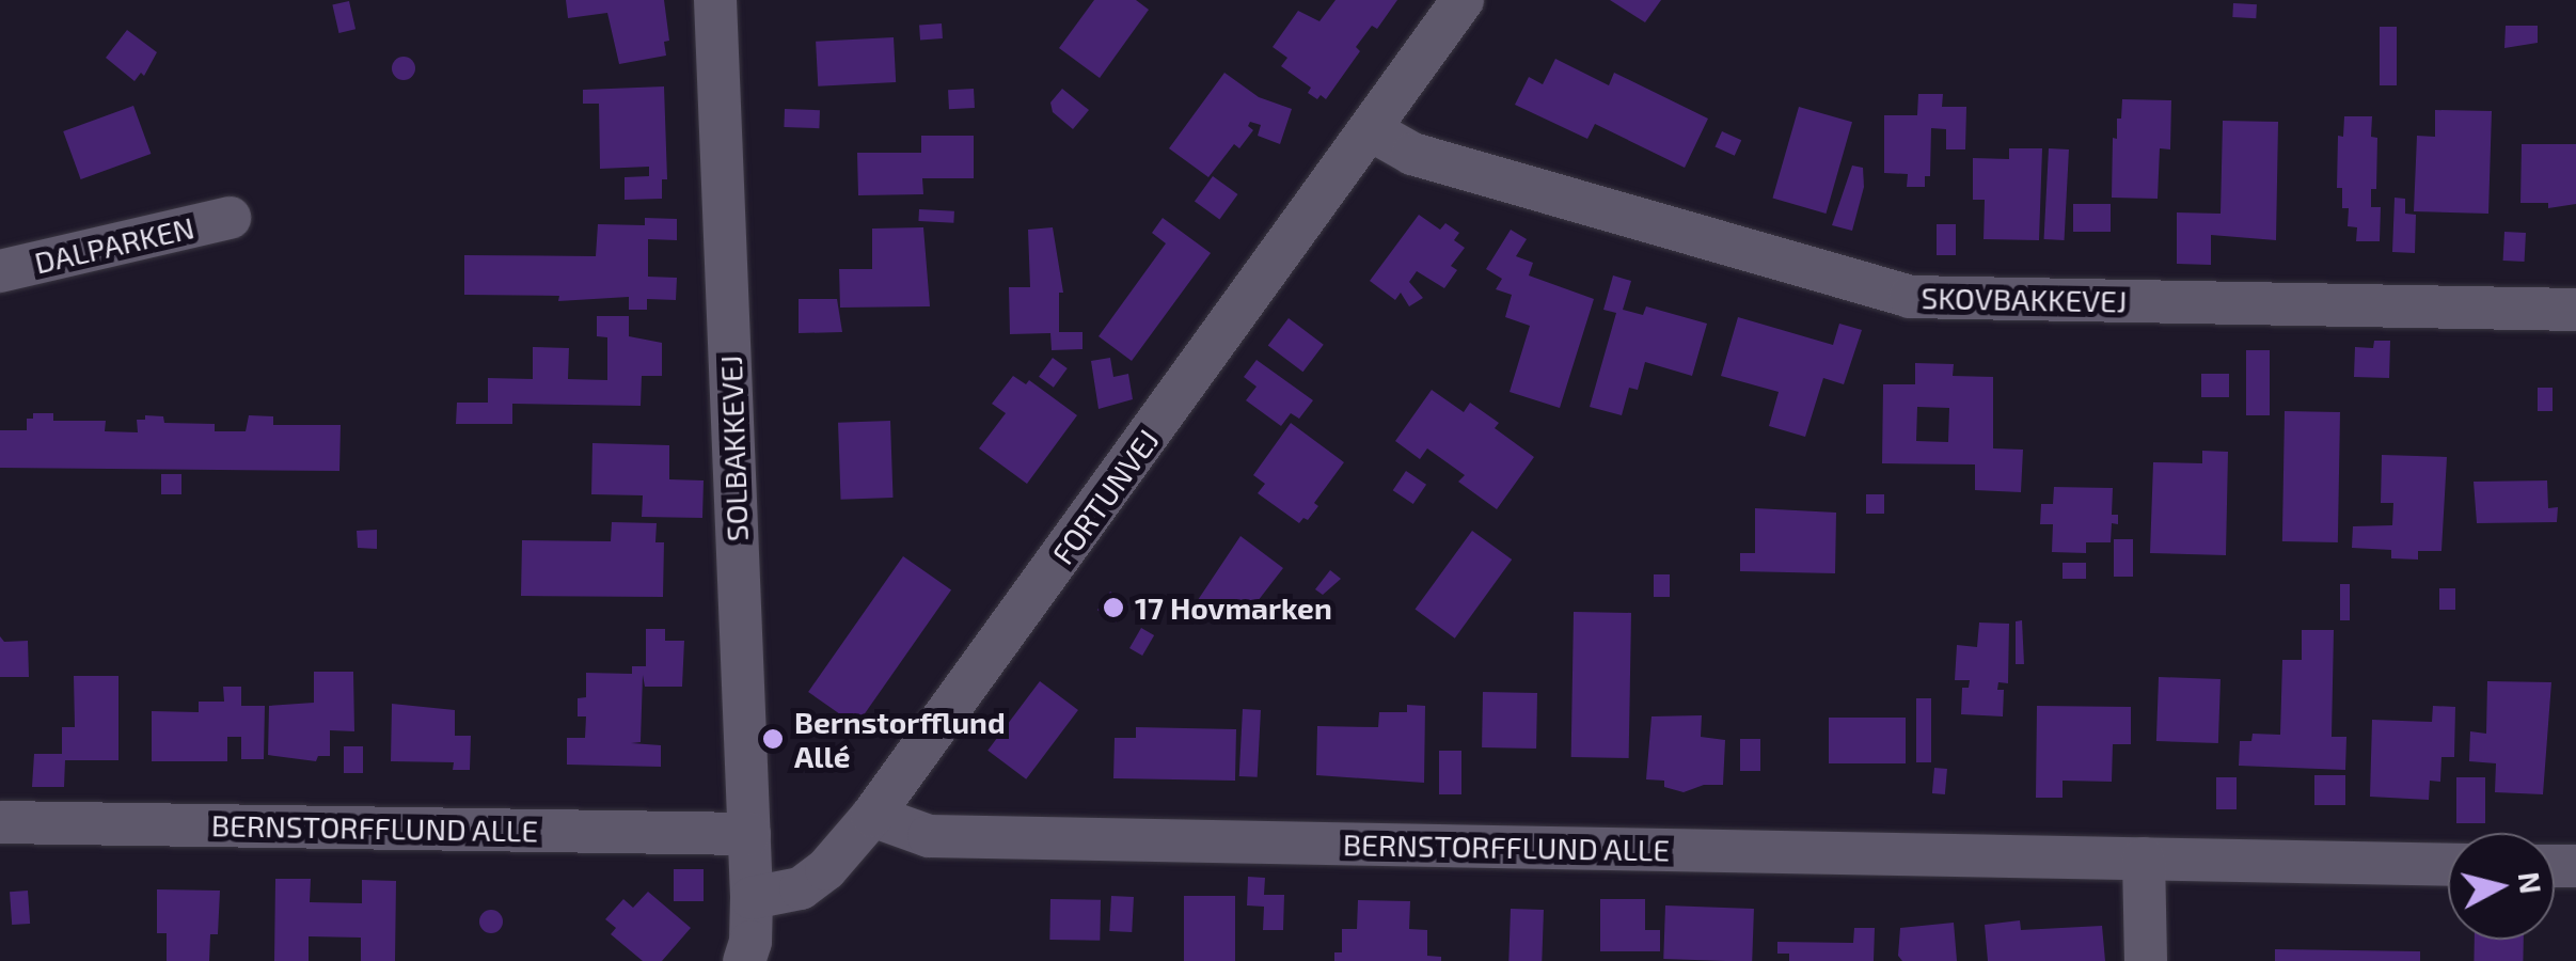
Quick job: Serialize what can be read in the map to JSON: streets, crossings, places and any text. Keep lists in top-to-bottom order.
{
  "streets": {
    "street": [
      "DALPARKEN",
      "SKOVBAKKEVEJ",
      "SOLBAKKEVEJ",
      "FORTUNVEJ",
      "BERNSTORFFLUND ALLE"
    ]
  },
  "crossings": [
    ["SKOVBAKKEVEJ", "FORTUNVEJ"],
    ["SOLBAKKEVEJ", "FORTUNVEJ"],
    ["SOLBAKKEVEJ", "BERNSTORFFLUND ALLE"],
    ["FORTUNVEJ", "BERNSTORFFLUND ALLE"]
  ],
  "places": ["17 Hovmarken", "Bernstorfflund Allé"],
  "north": "right"
}
